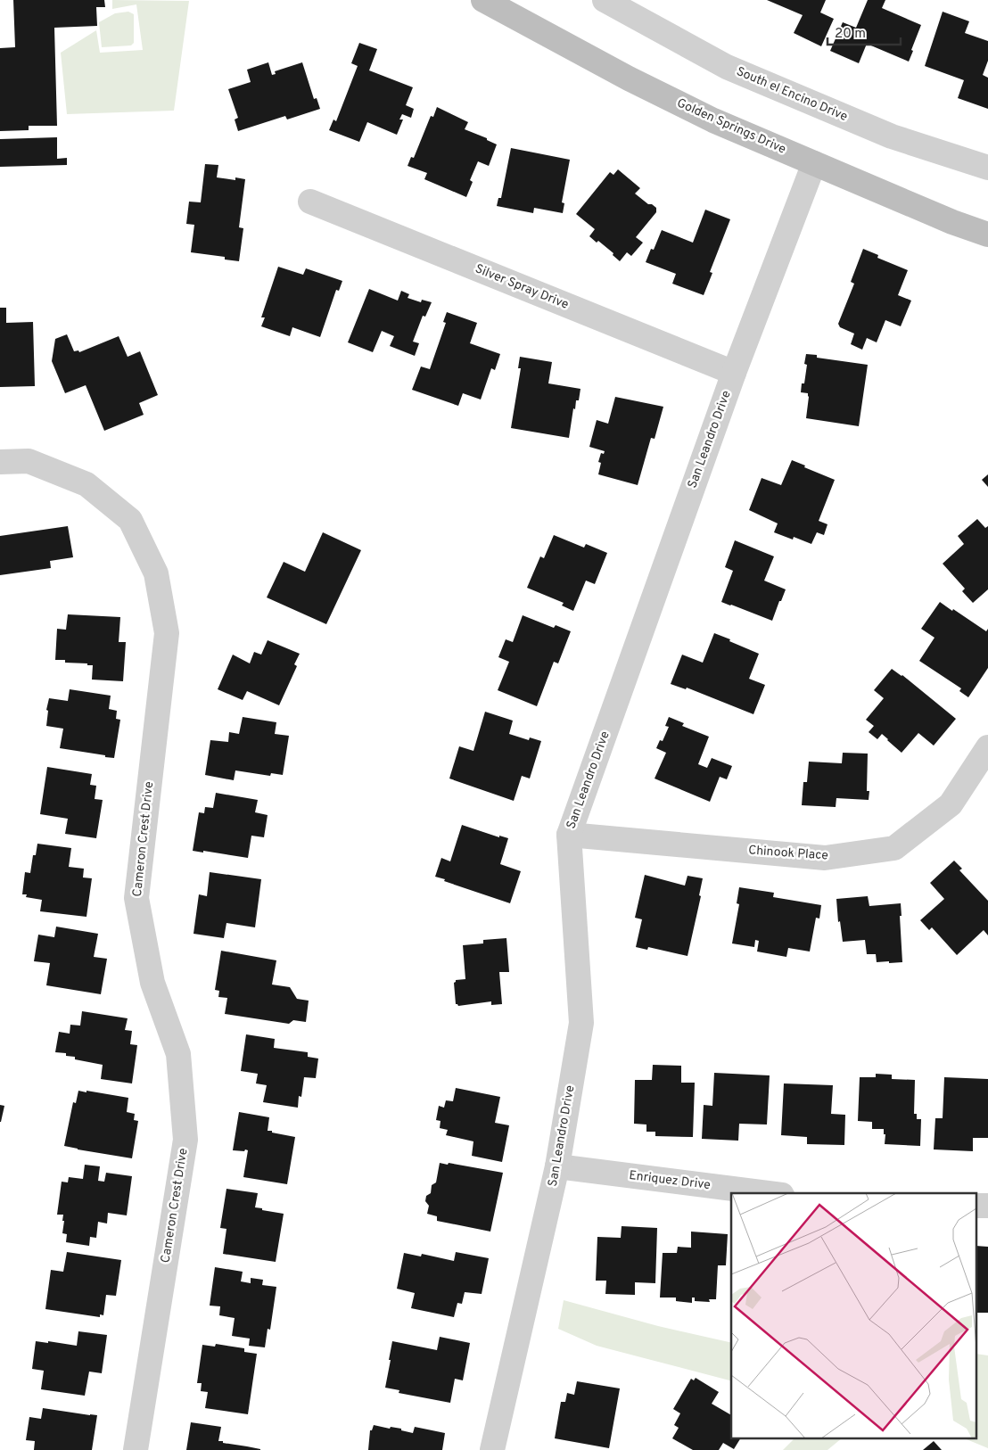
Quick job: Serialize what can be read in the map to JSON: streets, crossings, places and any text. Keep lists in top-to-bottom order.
{
  "streets": {
    "main road": ["Golden Springs Drive"],
    "street": [
      "South el Encino Drive",
      "Silver Spray Drive",
      "San Leandro Drive",
      "Cameron Crest Drive",
      "Chinook Place",
      "Enriquez Drive"
    ]
  },
  "crossings": [
    ["Golden Springs Drive", "San Leandro Drive"],
    ["Silver Spray Drive", "San Leandro Drive"],
    ["San Leandro Drive", "Chinook Place"],
    ["San Leandro Drive", "Enriquez Drive"]
  ],
  "scale_bar": "20 m"
}
